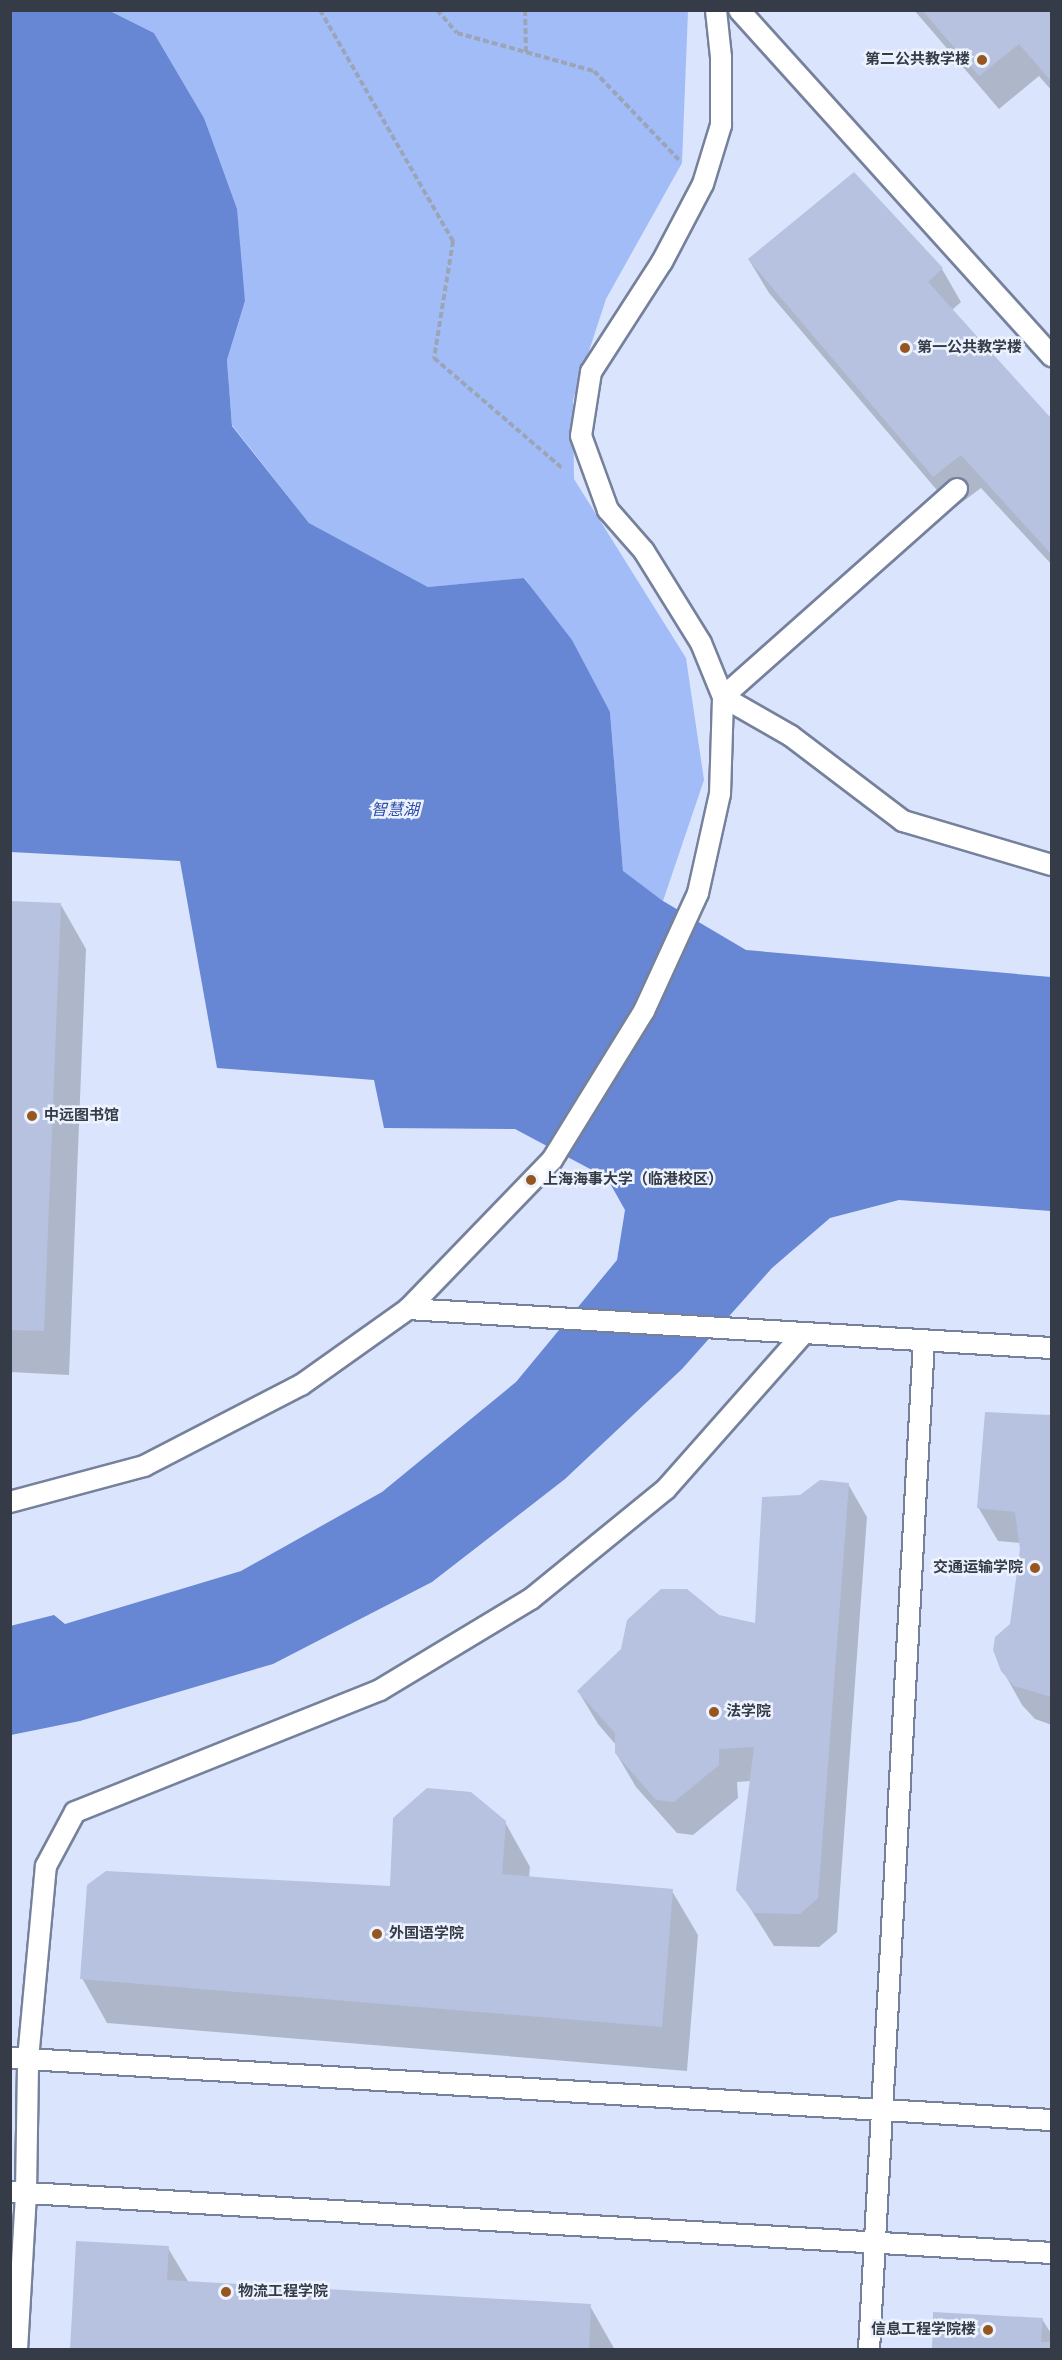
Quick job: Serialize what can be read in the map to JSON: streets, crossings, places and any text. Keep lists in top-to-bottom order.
{
  "water": ["智慧湖"],
  "places": [
    "第二公共教学楼",
    "第一公共教学楼",
    "中远图书馆",
    "上海海事大学（临港校区）",
    "交通运输学院",
    "法学院",
    "外国语学院",
    "物流工程学院",
    "信息工程学院楼"
  ]
}
